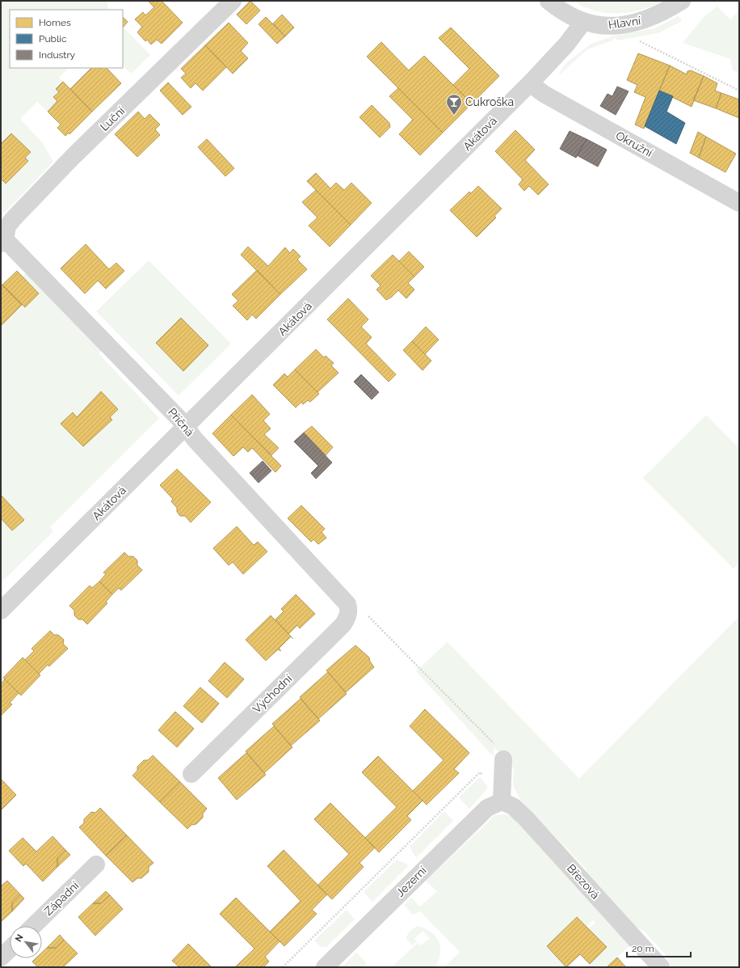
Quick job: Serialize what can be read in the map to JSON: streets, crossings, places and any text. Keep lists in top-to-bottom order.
{
  "streets": {
    "street": [
      "Hlavní",
      "Luční",
      "Akátová",
      "Okružní",
      "Příčná",
      "Východní",
      "Jezerní",
      "Březová",
      "Západní"
    ]
  },
  "crossings": [
    ["Hlavní", "Akátová"],
    ["Luční", "Příčná"],
    ["Akátová", "Okružní"],
    ["Akátová", "Příčná"],
    ["Příčná", "Východní"],
    ["Jezerní", "Březová"]
  ],
  "places": {
    "bar": ["Cukroška"]
  },
  "legend": ["Homes", "Public", "Industry"],
  "scale_bar": "20 m",
  "north": "top left"
}
